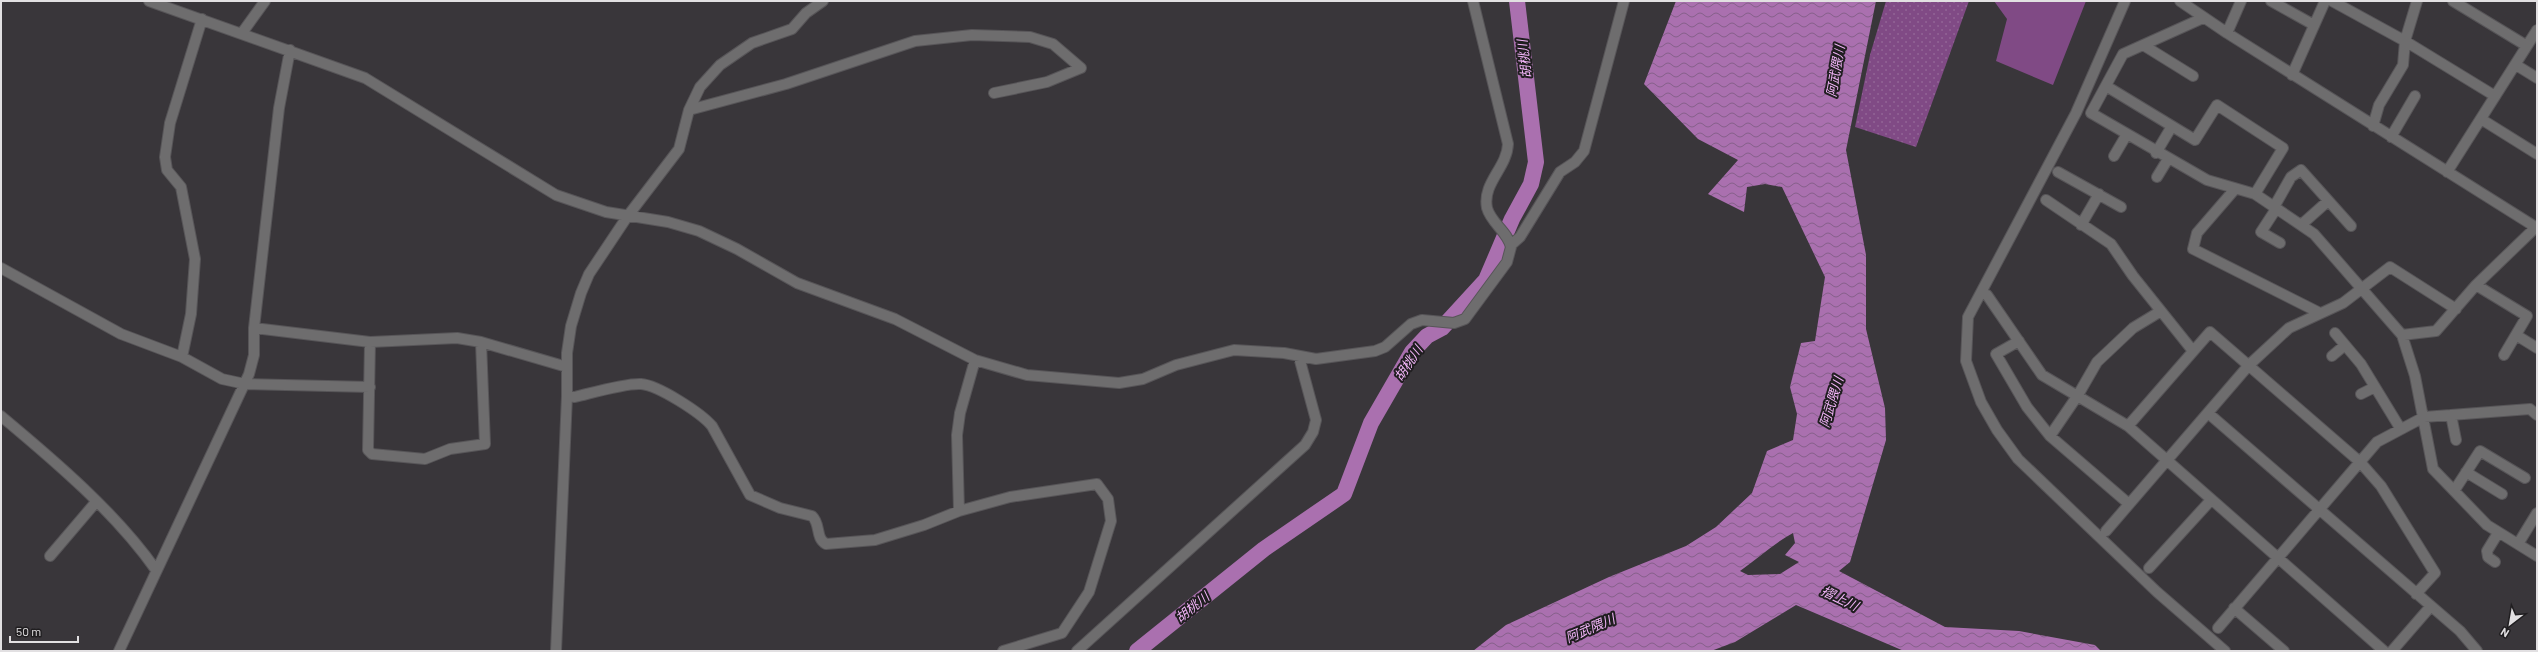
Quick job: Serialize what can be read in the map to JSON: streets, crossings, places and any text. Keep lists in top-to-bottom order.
{
  "water": ["胡桃川", "阿武隈川", "摺上川"],
  "scale_bar": "50 m",
  "north": "bottom left"
}
